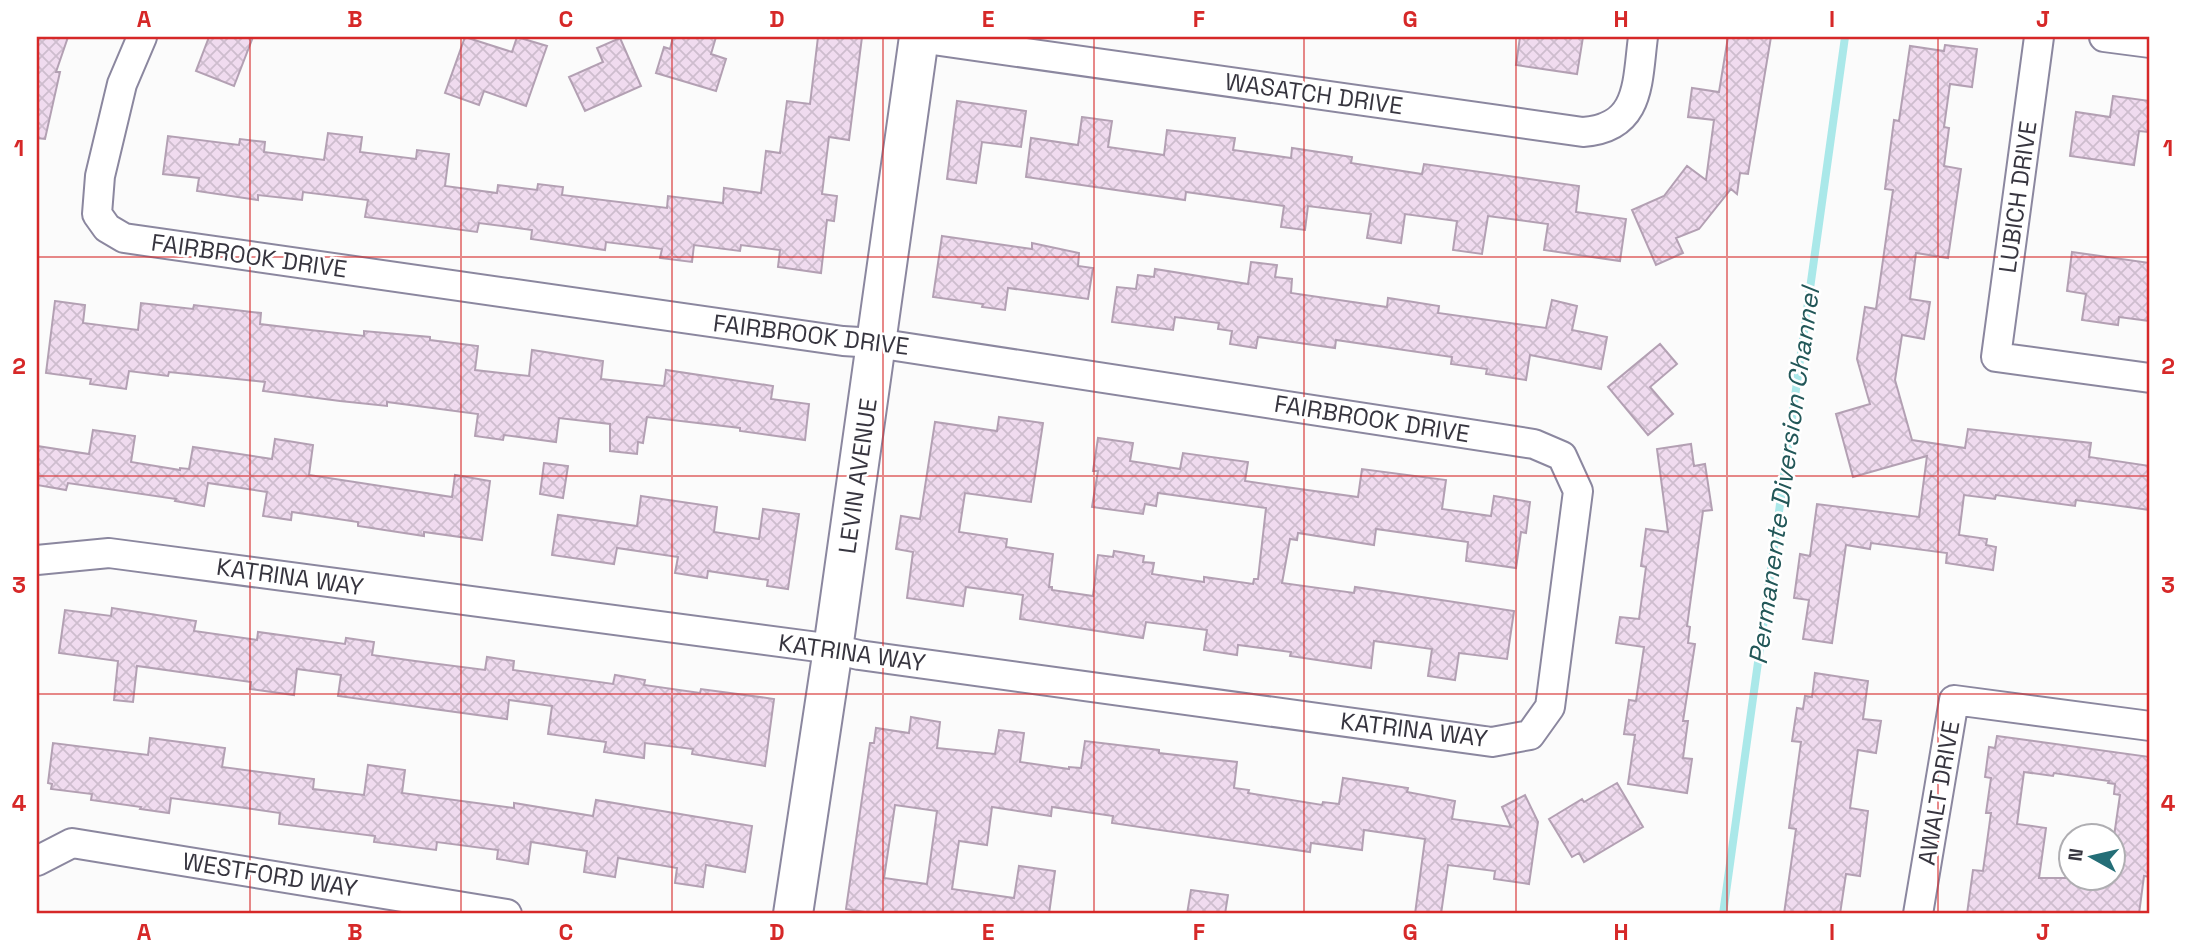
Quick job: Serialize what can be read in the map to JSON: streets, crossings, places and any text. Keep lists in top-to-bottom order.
{
  "streets": {
    "street": [
      "WASATCH DRIVE",
      "LUBICH DRIVE",
      "FAIRBROOK DRIVE",
      "LEVIN AVENUE",
      "KATRINA WAY",
      "AWALT DRIVE",
      "WESTFORD WAY"
    ]
  },
  "crossings": [
    ["WASATCH DRIVE", "LEVIN AVENUE"],
    ["FAIRBROOK DRIVE", "LEVIN AVENUE"],
    ["FAIRBROOK DRIVE", "KATRINA WAY"],
    ["LEVIN AVENUE", "KATRINA WAY"]
  ],
  "water": ["Permanente Diversion Channel"],
  "north": "left",
  "grid": {
    "columns": [
      "A",
      "B",
      "C",
      "D",
      "E",
      "F",
      "G",
      "H",
      "I",
      "J"
    ],
    "rows": [
      "1",
      "2",
      "3",
      "4"
    ]
  }
}
